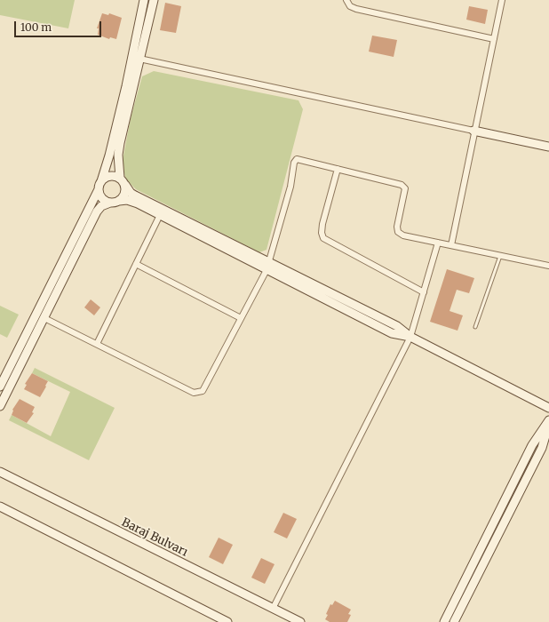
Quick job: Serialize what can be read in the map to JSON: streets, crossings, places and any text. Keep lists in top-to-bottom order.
{
  "streets": {
    "street": ["Baraj Bulvarı"]
  },
  "scale_bar": "100 m"
}
